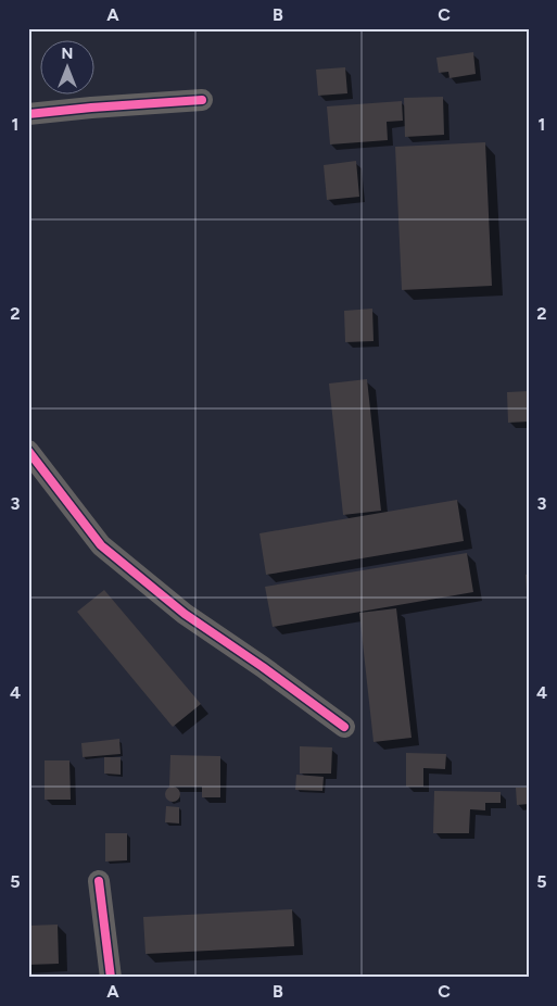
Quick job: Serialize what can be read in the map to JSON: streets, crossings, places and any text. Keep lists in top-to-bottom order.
{
  "north": "top",
  "grid": {
    "columns": ["A", "B", "C"],
    "rows": [
      "1",
      "2",
      "3",
      "4",
      "5"
    ]
  }
}
